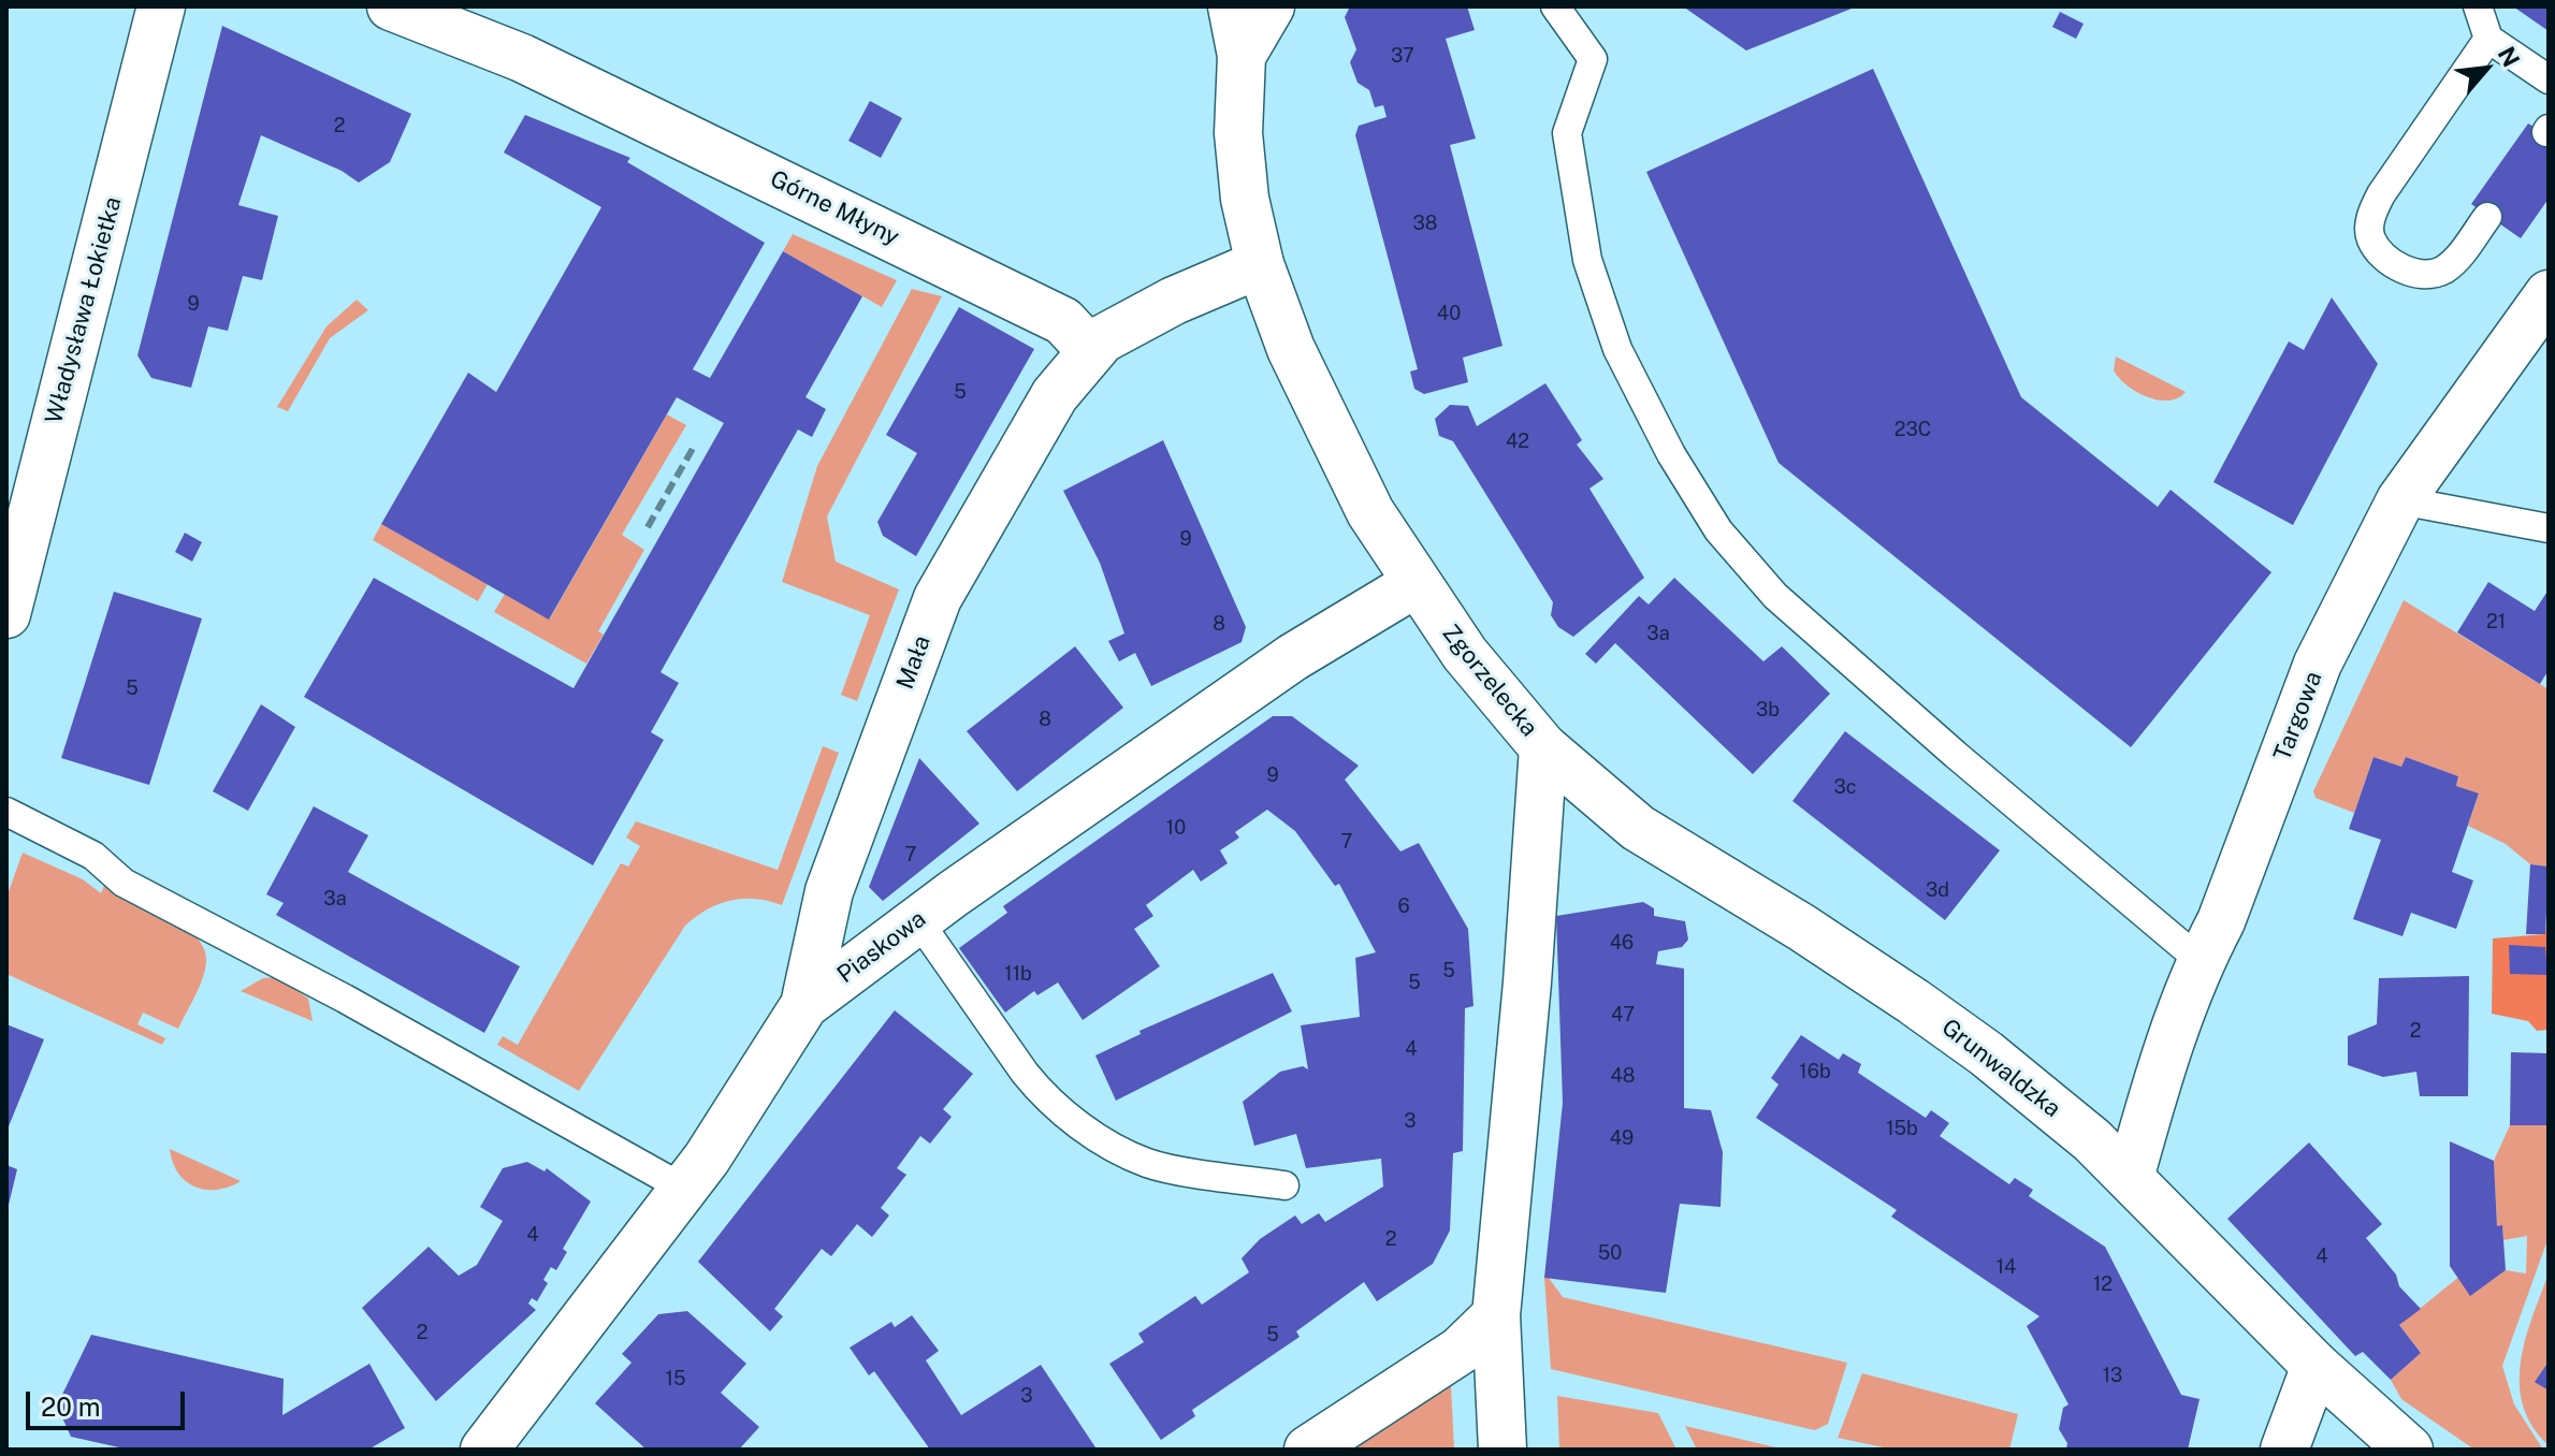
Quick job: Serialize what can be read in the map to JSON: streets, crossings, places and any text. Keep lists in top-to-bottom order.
{
  "streets": {
    "street": [
      "Górne Młyny",
      "Władysława Łokietka",
      "Mała",
      "Zgorzelecka",
      "Targowa",
      "Piaskowa",
      "Grunwaldzka"
    ]
  },
  "crossings": [
    ["Górne Młyny", "Mała"],
    ["Mała", "Piaskowa"],
    ["Zgorzelecka", "Piaskowa"],
    ["Zgorzelecka", "Grunwaldzka"],
    ["Targowa", "Grunwaldzka"]
  ],
  "house_numbers": [
    "37",
    "2",
    "38",
    "9",
    "40",
    "5",
    "23C",
    "42",
    "9",
    "21",
    "8",
    "3a",
    "5",
    "3b",
    "8",
    "9",
    "3c",
    "10",
    "7",
    "7",
    "3d",
    "3a",
    "6",
    "46",
    "5",
    "11b",
    "5",
    "47",
    "2",
    "4",
    "16b",
    "48",
    "3",
    "15b",
    "49",
    "4",
    "2",
    "50",
    "4",
    "14",
    "12",
    "2",
    "5",
    "13",
    "15",
    "3"
  ],
  "scale_bar": "20 m",
  "north": "top right"
}
